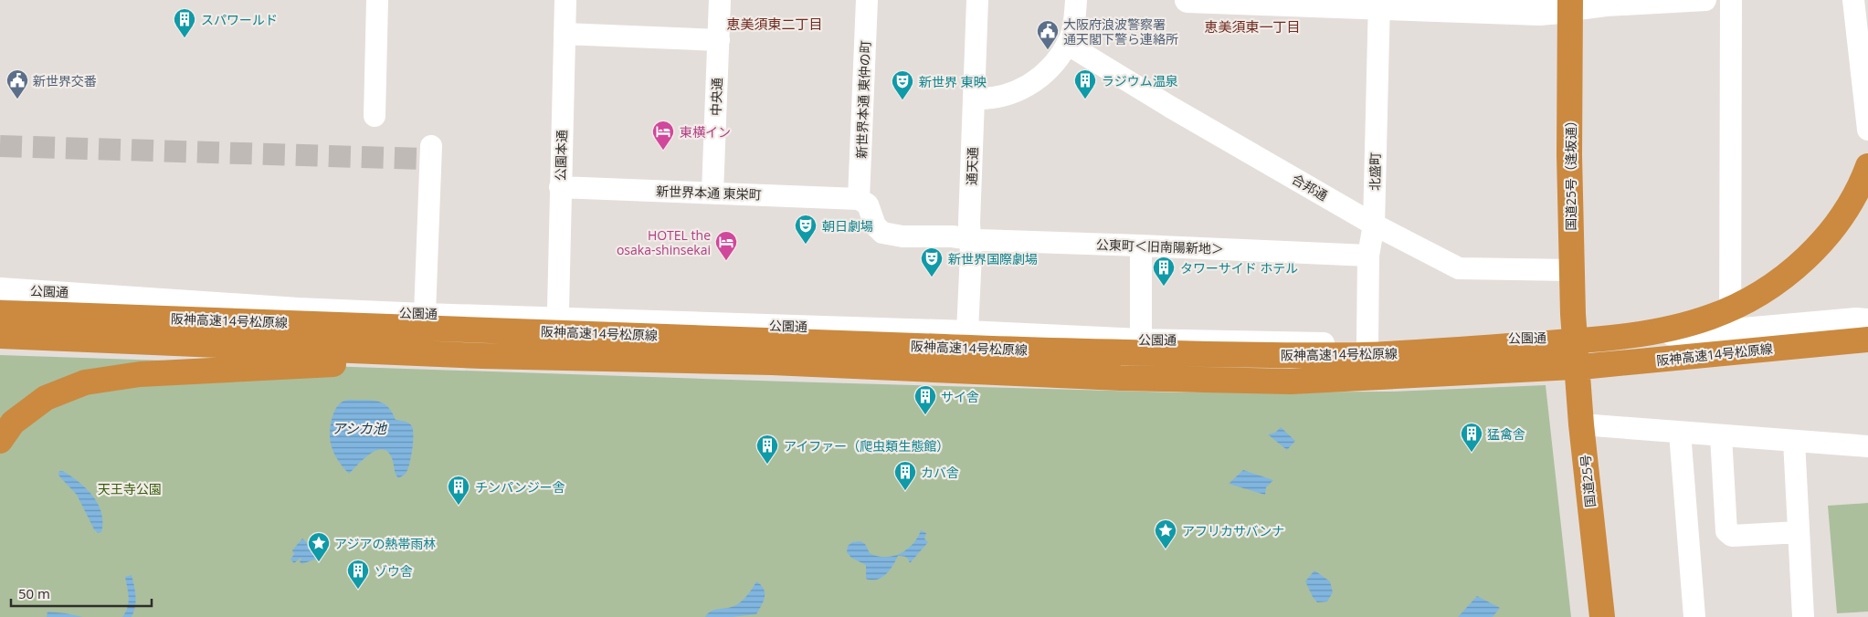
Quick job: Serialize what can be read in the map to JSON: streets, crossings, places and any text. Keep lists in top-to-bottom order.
{
  "streets": {
    "highway": ["国道25号（逢坂通）", "阪神高速14号松原線", "国道25号"],
    "street": [
      "中央通",
      "新世界本通 東仲の町",
      "公園本通",
      "通天通",
      "北盛町",
      "合邦通",
      "新世界本通 東栄町",
      "公東町＜旧南陽新地＞",
      "公園通"
    ]
  },
  "crossings": [
    ["中央通", "新世界本通 東栄町"],
    ["新世界本通 東仲の町", "新世界本通 東栄町"],
    ["新世界本通 東仲の町", "公東町＜旧南陽新地＞"],
    ["公園本通", "新世界本通 東栄町"],
    ["通天通", "公東町＜旧南陽新地＞"],
    ["通天通", "公園通"],
    ["北盛町", "合邦通"],
    ["北盛町", "公東町＜旧南陽新地＞"],
    ["北盛町", "公園通"],
    ["国道25号（逢坂通）", "合邦通"],
    ["国道25号（逢坂通）", "公園通"],
    ["国道25号（逢坂通）", "国道25号"],
    ["新世界本通 東栄町", "公東町＜旧南陽新地＞"],
    ["公園通", "国道25号"]
  ],
  "districts": ["恵美須東二丁目", "恵美須東一丁目"],
  "water": ["アシカ池"],
  "parks": ["天王寺公園"],
  "places": {
    "building": [
      "スパワールド",
      "ラジウム温泉",
      "タワーサイド ホテル",
      "サイ舎",
      "猛禽舎",
      "アイファー（爬虫類生態館）",
      "カバ舎",
      "チンパンジー舎",
      "ゾウ舎"
    ],
    "public building": ["大阪府浪波警察署 通天閣下警ら連絡所", "新世界交番"],
    "theatre": ["新世界 東映", "朝日劇場", "新世界国際劇場"],
    "hotel": ["東横イン", "HOTEL the osaka-shinsekai"],
    "place": ["アフリカサバンナ", "アジアの熱帯雨林"]
  },
  "scale_bar": "50 m"
}
